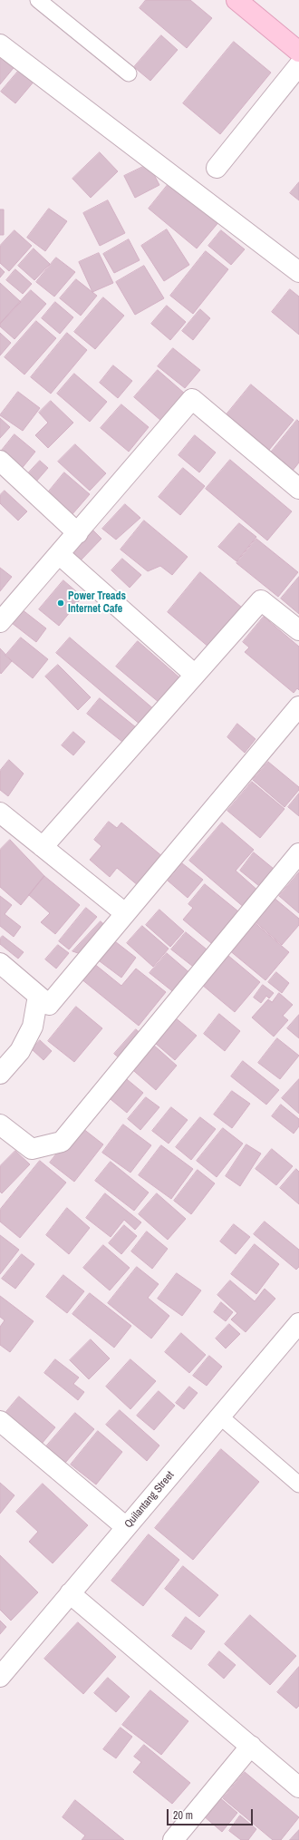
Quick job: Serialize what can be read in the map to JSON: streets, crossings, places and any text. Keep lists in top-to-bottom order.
{
  "streets": {
    "street": ["Quilantang Street"]
  },
  "places": ["Power Treads Internet Cafe"],
  "scale_bar": "20 m"
}
